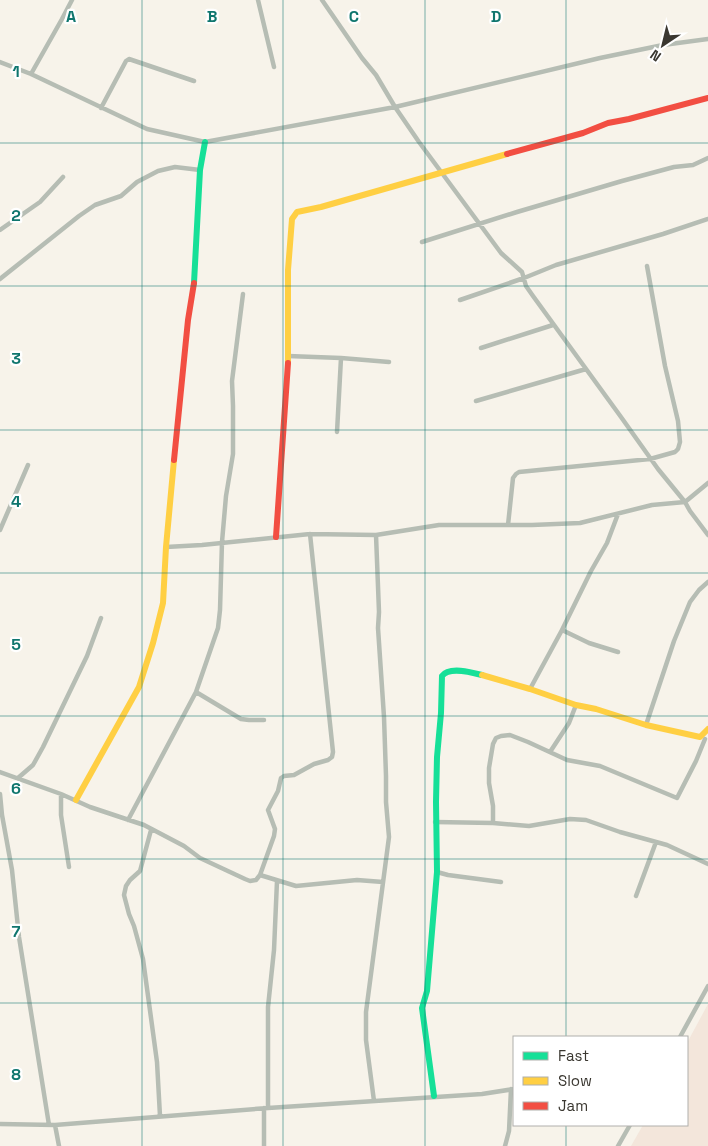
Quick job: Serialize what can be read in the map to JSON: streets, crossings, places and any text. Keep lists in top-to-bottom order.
{
  "legend": ["Fast", "Slow", "Jam"],
  "north": "bottom left",
  "grid": {
    "columns": [
      "A",
      "B",
      "C",
      "D"
    ],
    "rows": [
      "1",
      "2",
      "3",
      "4",
      "5",
      "6",
      "7",
      "8"
    ]
  }
}
